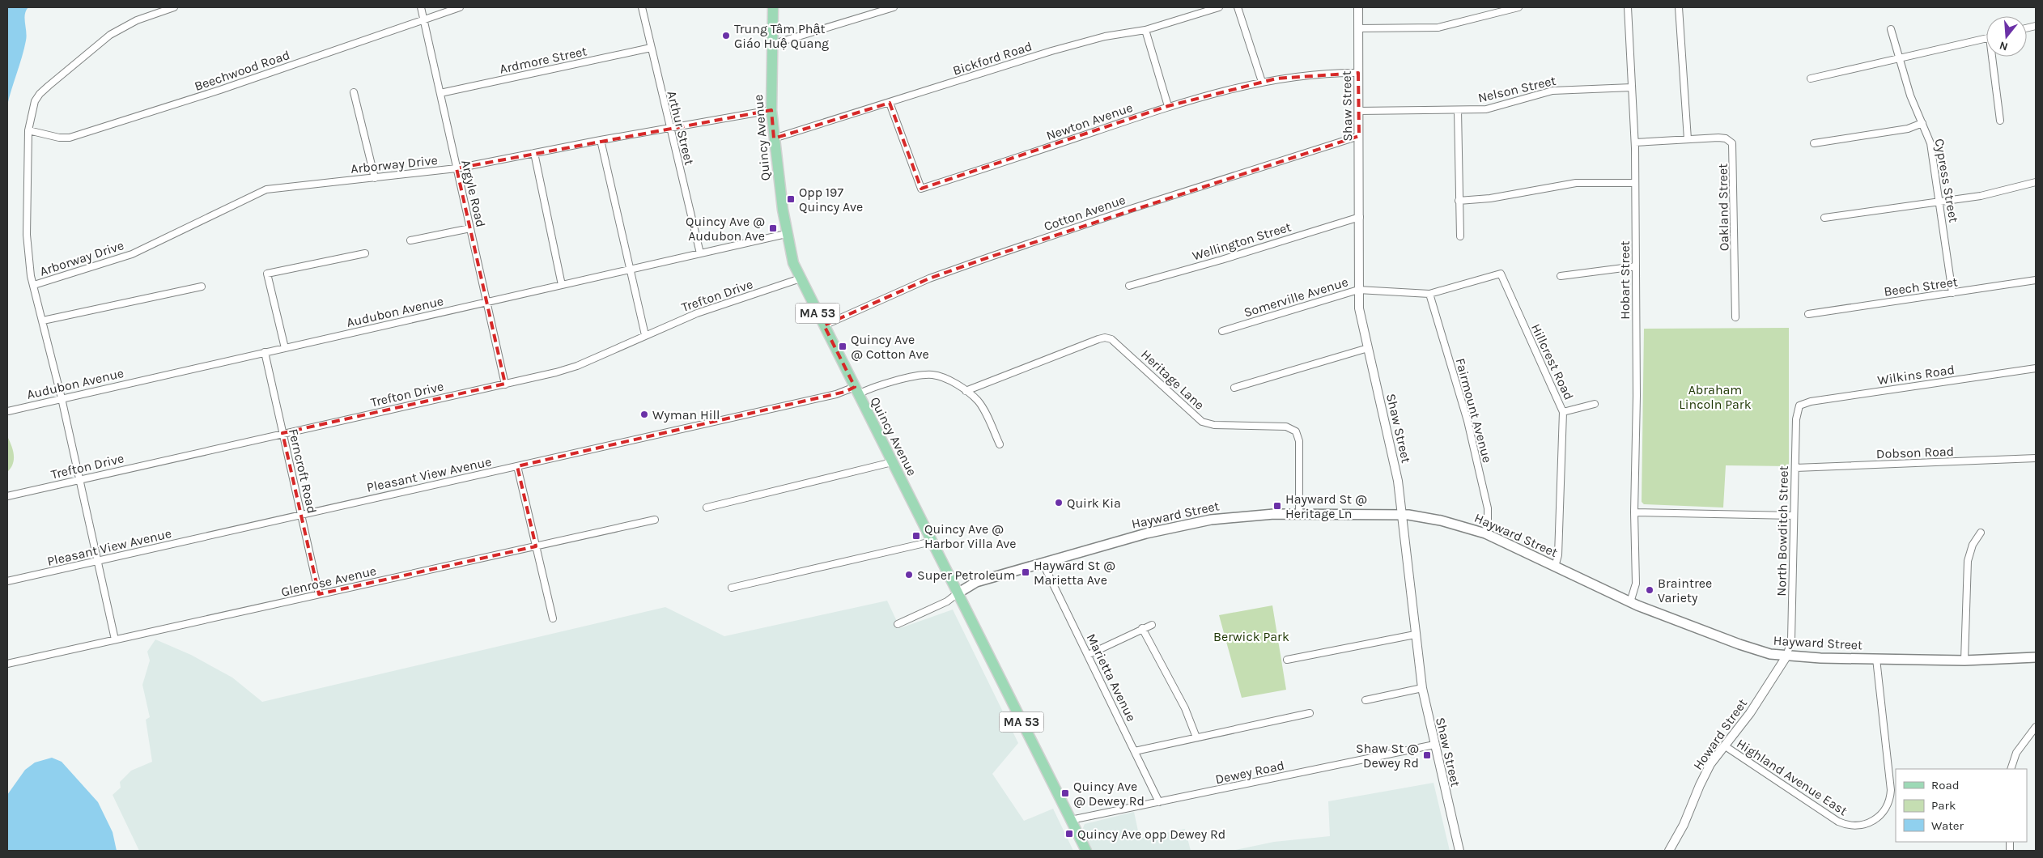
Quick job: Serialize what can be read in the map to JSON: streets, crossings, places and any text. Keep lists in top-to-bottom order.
{
  "streets": {
    "main road": ["Quincy Avenue", "MA 53", "Hayward Street"],
    "street": [
      "Bickford Road",
      "Ardmore Street",
      "Beechwood Road",
      "Nelson Street",
      "Shaw Street",
      "Newton Avenue",
      "Arthur Street",
      "Arborway Drive",
      "Cypress Street",
      "Argyle Road",
      "Oakland Street",
      "Cotton Avenue",
      "Wellington Street",
      "Hobart Street",
      "Beech Street",
      "Trefton Drive",
      "Somerville Avenue",
      "Audubon Avenue",
      "Hillcrest Road",
      "Wilkins Road",
      "Heritage Lane",
      "Fairmount Avenue",
      "Dobson Road",
      "Ferncroft Road",
      "Pleasant View Avenue",
      "North Bowditch Street",
      "Glenrose Avenue",
      "Marietta Avenue",
      "Howard Street",
      "Dewey Road",
      "Highland Avenue East"
    ]
  },
  "crossings": [
    ["Bickford Road", "Newton Avenue"],
    ["Bickford Road", "Quincy Avenue"],
    ["Ardmore Street", "Arthur Street"],
    ["Ardmore Street", "Argyle Road"],
    ["Beechwood Road", "Argyle Road"],
    ["Nelson Street", "Shaw Street"],
    ["Nelson Street", "Hobart Street"],
    ["Shaw Street", "Newton Avenue"],
    ["Shaw Street", "Cotton Avenue"],
    ["Shaw Street", "Wellington Street"],
    ["Shaw Street", "Somerville Avenue"],
    ["Shaw Street", "Hayward Street"],
    ["Shaw Street", "Dewey Road"],
    ["Arthur Street", "Arborway Drive"],
    ["Arthur Street", "Audubon Avenue"],
    ["Quincy Avenue", "Arborway Drive"],
    ["Quincy Avenue", "Cotton Avenue"],
    ["Quincy Avenue", "Trefton Drive"],
    ["Quincy Avenue", "Audubon Avenue"],
    ["Quincy Avenue", "Pleasant View Avenue"],
    ["Quincy Avenue", "Hayward Street"],
    ["Quincy Avenue", "Dewey Road"],
    ["Arborway Drive", "Argyle Road"],
    ["Cypress Street", "Beech Street"],
    ["Argyle Road", "Trefton Drive"],
    ["Argyle Road", "Audubon Avenue"],
    ["Hobart Street", "Hayward Street"],
    ["Trefton Drive", "Ferncroft Road"],
    ["Somerville Avenue", "Hillcrest Road"],
    ["Somerville Avenue", "Fairmount Avenue"],
    ["Audubon Avenue", "Ferncroft Road"],
    ["Hillcrest Road", "Hayward Street"],
    ["Wilkins Road", "North Bowditch Street"],
    ["Heritage Lane", "Pleasant View Avenue"],
    ["Heritage Lane", "Hayward Street"],
    ["Fairmount Avenue", "Hayward Street"],
    ["Dobson Road", "North Bowditch Street"],
    ["Ferncroft Road", "Pleasant View Avenue"],
    ["Ferncroft Road", "Glenrose Avenue"],
    ["Hayward Street", "North Bowditch Street"],
    ["Hayward Street", "Marietta Avenue"],
    ["Hayward Street", "Howard Street"],
    ["Hayward Street", "Highland Avenue East"],
    ["North Bowditch Street", "Howard Street"],
    ["Marietta Avenue", "Dewey Road"],
    ["Howard Street", "Highland Avenue East"]
  ],
  "parks": ["Abraham Lincoln Park", "Berwick Park"],
  "places": {
    "other": [
      "Trung Tâm Phật Giáo Huệ Quang",
      "Wyman Hill",
      "Quirk Kia",
      "Super Petroleum",
      "Braintree Variety"
    ],
    "transit": [
      "Opp 197 Quincy Ave",
      "Quincy Ave @ Audubon Ave",
      "Quincy Ave @ Cotton Ave",
      "Hayward St @ Heritage Ln",
      "Quincy Ave @ Harbor Villa Ave",
      "Hayward St @ Marietta Ave",
      "Shaw St @ Dewey Rd",
      "Quincy Ave @ Dewey Rd",
      "Quincy Ave opp Dewey Rd"
    ]
  },
  "legend": ["Road", "Park", "Water"],
  "north": "bottom"
}
